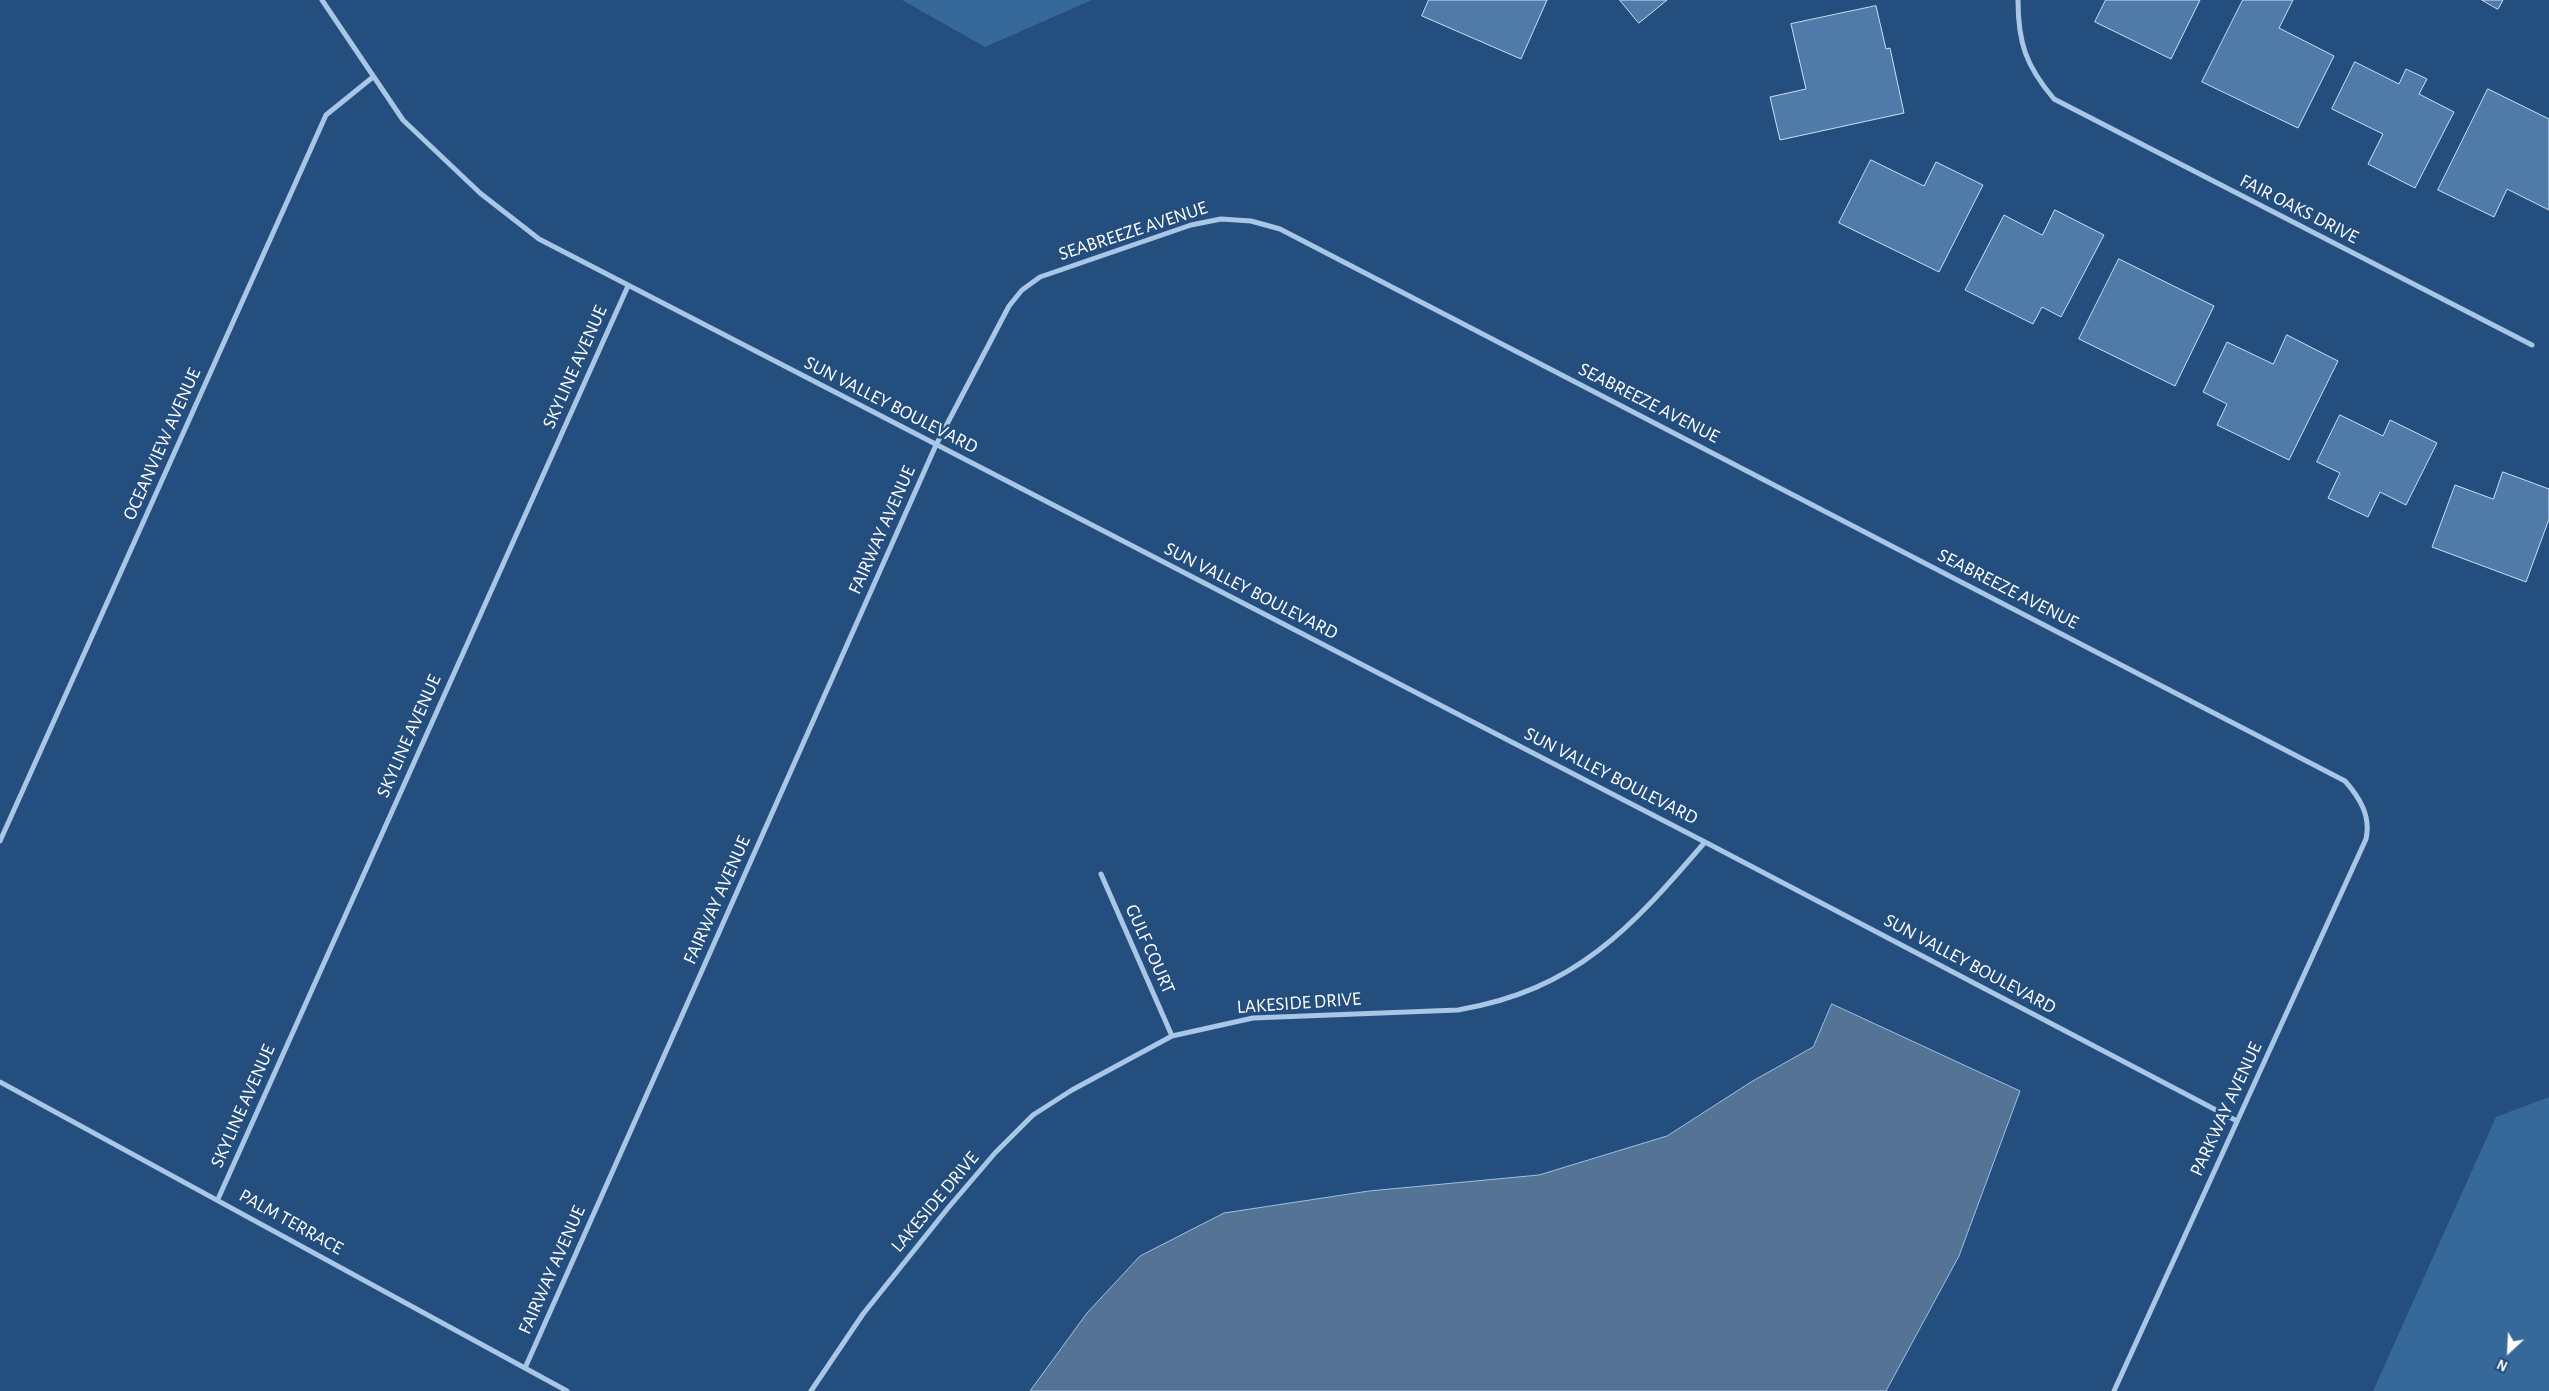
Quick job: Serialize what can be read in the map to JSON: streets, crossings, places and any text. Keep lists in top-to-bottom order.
{
  "streets": {
    "street": [
      "FAIR OAKS DRIVE",
      "SEABREEZE AVENUE",
      "SKYLINE AVENUE",
      "SUN VALLEY BOULEVARD",
      "OCEANVIEW AVENUE",
      "FAIRWAY AVENUE",
      "GULF COURT",
      "LAKESIDE DRIVE",
      "PARKWAY AVENUE",
      "PALM TERRACE"
    ]
  },
  "crossings": [
    ["SEABREEZE AVENUE", "SUN VALLEY BOULEVARD"],
    ["SEABREEZE AVENUE", "FAIRWAY AVENUE"],
    ["SEABREEZE AVENUE", "PARKWAY AVENUE"],
    ["SKYLINE AVENUE", "SUN VALLEY BOULEVARD"],
    ["SKYLINE AVENUE", "PALM TERRACE"],
    ["SUN VALLEY BOULEVARD", "OCEANVIEW AVENUE"],
    ["SUN VALLEY BOULEVARD", "FAIRWAY AVENUE"],
    ["SUN VALLEY BOULEVARD", "LAKESIDE DRIVE"],
    ["SUN VALLEY BOULEVARD", "PARKWAY AVENUE"],
    ["FAIRWAY AVENUE", "PALM TERRACE"],
    ["GULF COURT", "LAKESIDE DRIVE"]
  ],
  "north": "bottom left"
}
